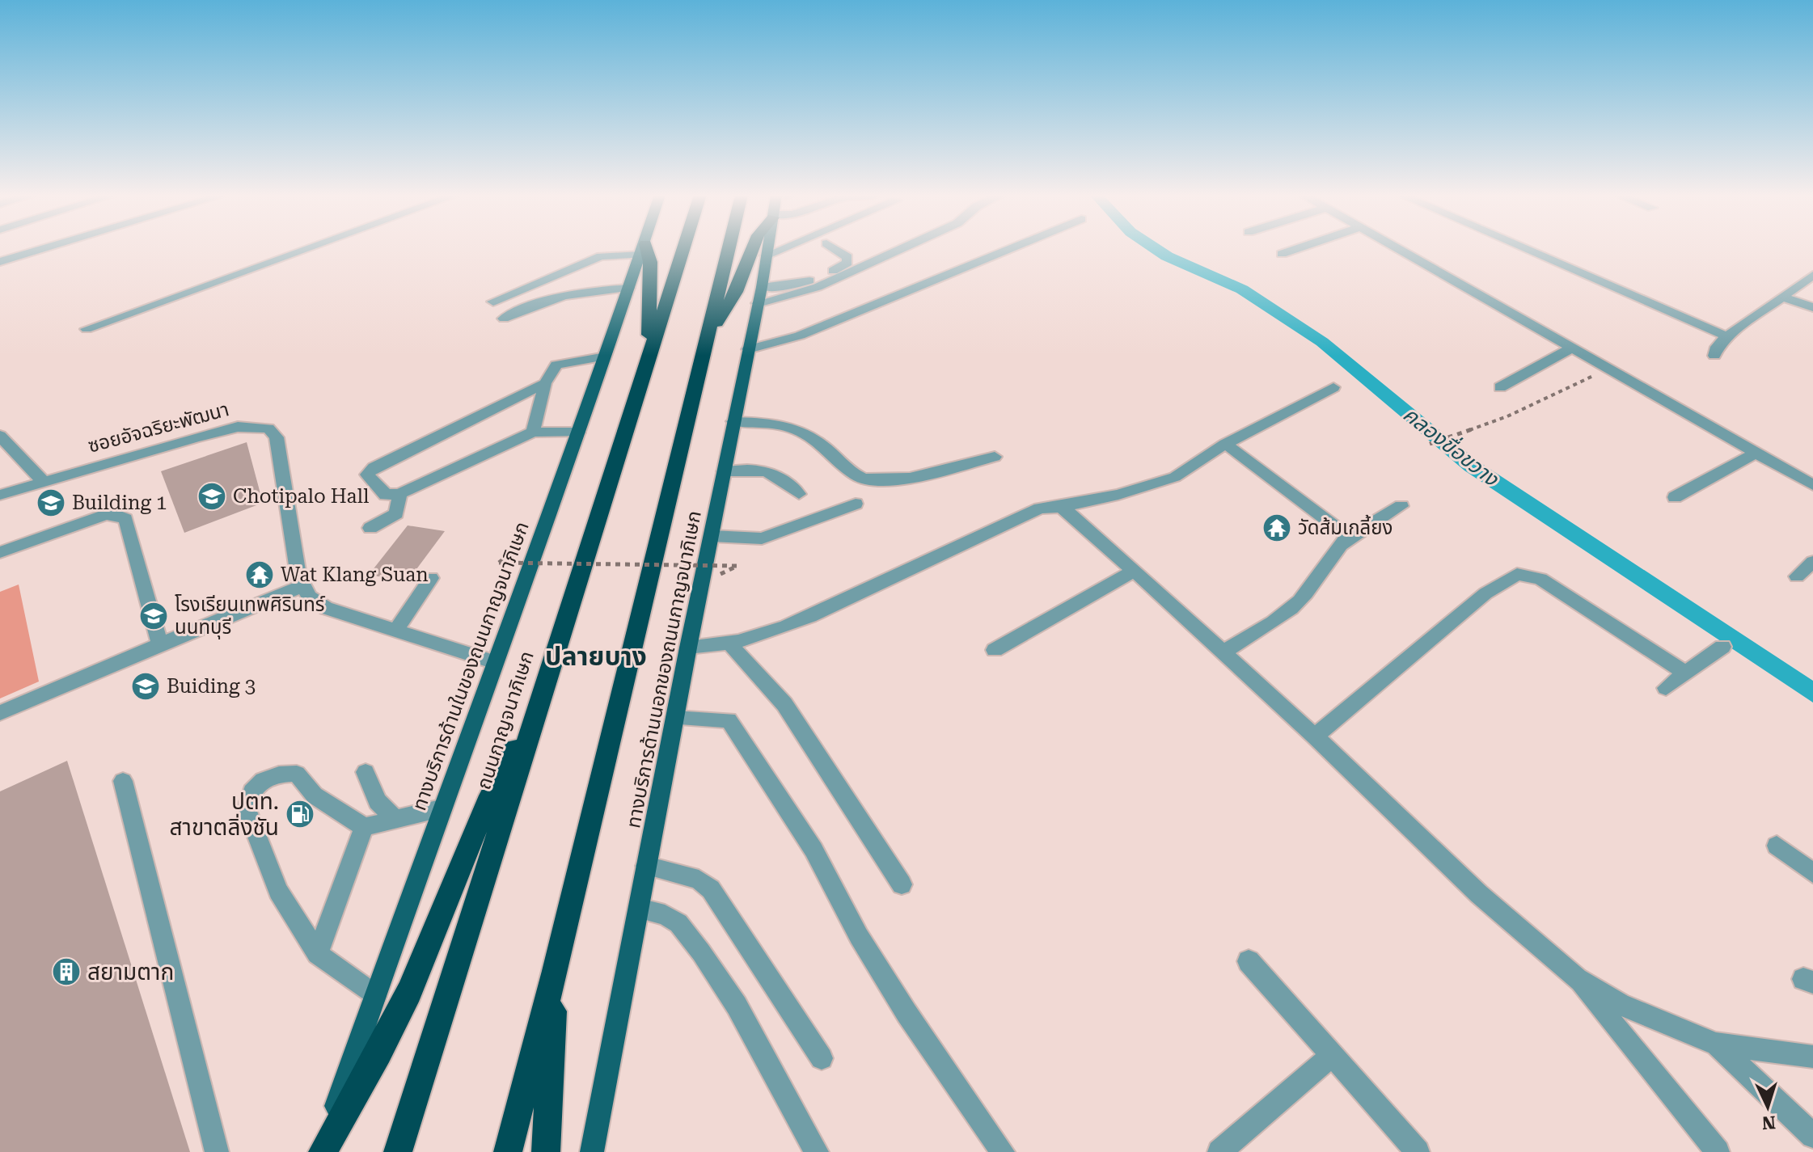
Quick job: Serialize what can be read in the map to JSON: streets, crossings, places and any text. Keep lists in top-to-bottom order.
{
  "streets": {
    "highway": ["ถนนกาญจนาภิเษก"],
    "main road": ["ทางบริการด้านในของถนนกาญจนาภิเษก", "ทางบริการด้านนอกของถนนกาญจนาภิเษก"],
    "street": ["ซอยอัจฉริยะพัฒนา"]
  },
  "districts": ["ปลายบาง"],
  "water": ["คลองขื่อขวาง"],
  "places": {
    "school or university": [
      "Chotipalo Hall",
      "Building 1",
      "โรงเรียนเทพศิรินทร์ นนทบุรี",
      "Buiding 3"
    ],
    "temple": ["วัดส้มเกลี้ยง", "Wat Klang Suan"],
    "fuel station": ["ปตท. สาขาตลิ่งชัน"],
    "building": ["สยามตาก"]
  },
  "north": "bottom"
}
